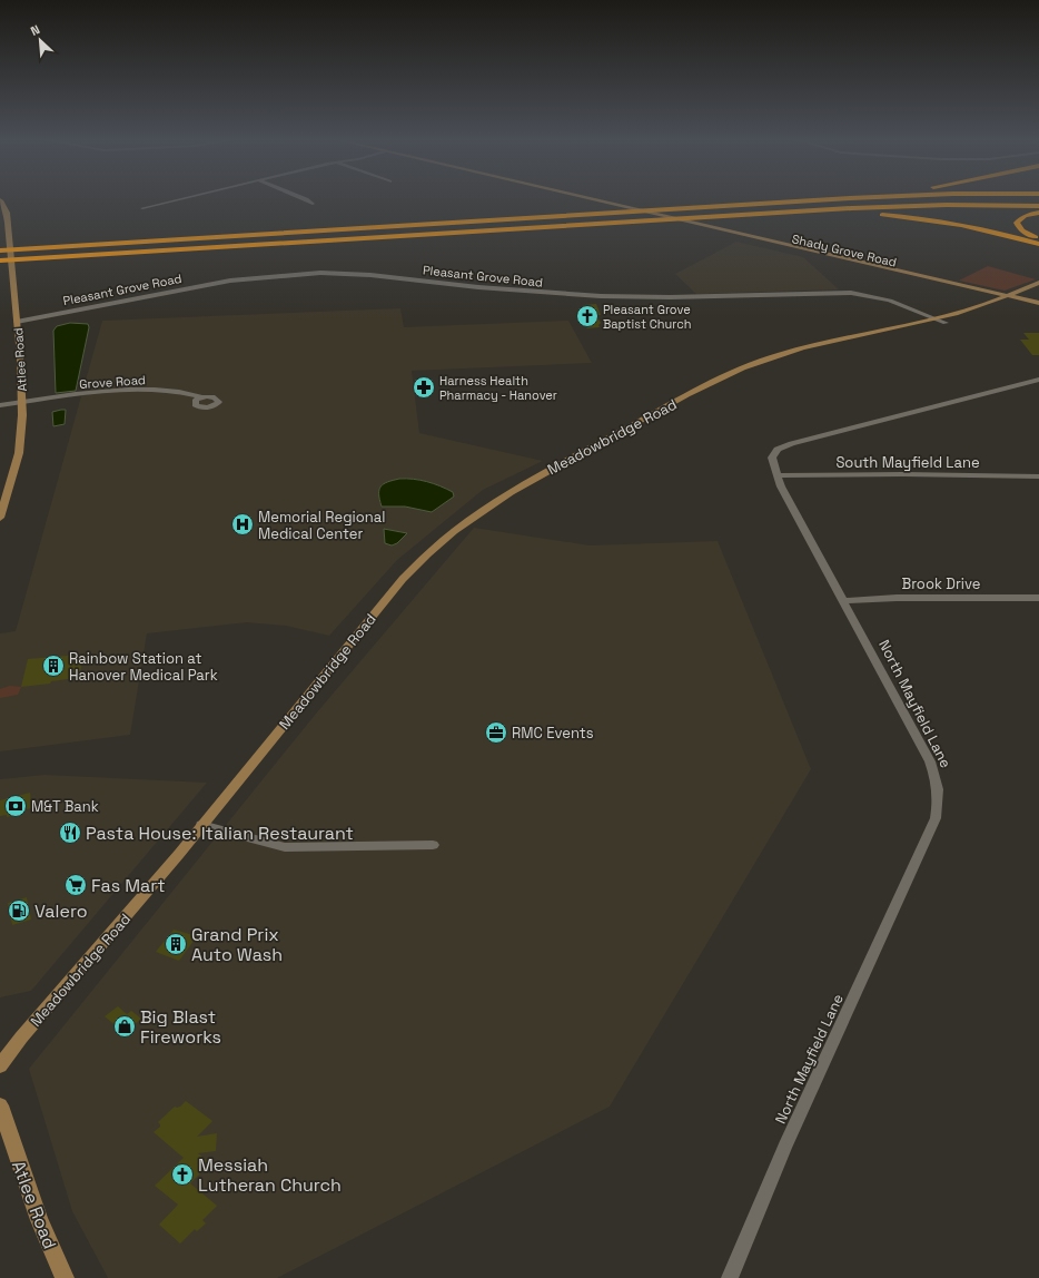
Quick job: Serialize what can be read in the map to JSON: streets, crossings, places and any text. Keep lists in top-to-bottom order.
{
  "streets": {
    "main road": ["Shady Grove Road", "Atlee Road", "Meadowbridge Road"],
    "street": [
      "Pleasant Grove Road",
      "Grove Road",
      "South Mayfield Lane",
      "Brook Drive",
      "North Mayfield Lane"
    ]
  },
  "crossings": [
    ["Shady Grove Road", "Meadowbridge Road"],
    ["Pleasant Grove Road", "Atlee Road"],
    ["Pleasant Grove Road", "Meadowbridge Road"],
    ["Atlee Road", "Grove Road"],
    ["South Mayfield Lane", "North Mayfield Lane"],
    ["Brook Drive", "North Mayfield Lane"]
  ],
  "places": {
    "church": ["Pleasant Grove Baptist Church", "Messiah Lutheran Church"],
    "pharmacy": ["Harness Health Pharmacy - Hanover"],
    "hospital": ["Memorial Regional Medical Center"],
    "building": ["Rainbow Station at Hanover Medical Park", "Grand Prix Auto Wash"],
    "office": ["RMC Events"],
    "bank": ["M&T Bank"],
    "restaurant": ["Pasta House: Italian Restaurant"],
    "supermarket": ["Fas Mart"],
    "fuel station": ["Valero"],
    "shop": ["Big Blast Fireworks"]
  },
  "north": "top left"
}
